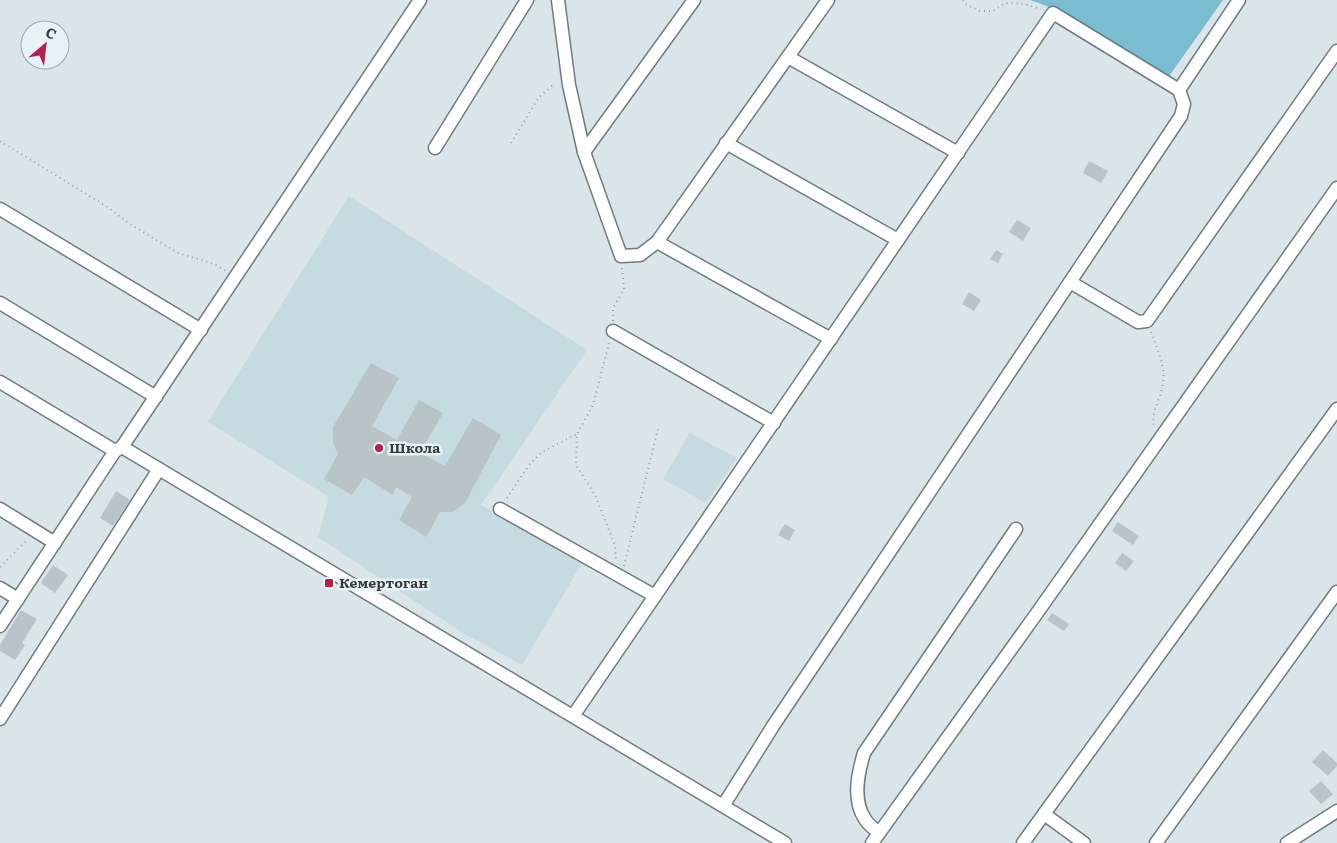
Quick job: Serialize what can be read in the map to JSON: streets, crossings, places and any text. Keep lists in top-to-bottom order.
{
  "places": {
    "other": ["Школа"],
    "transit": ["Кемертоган"]
  },
  "north": "top right"
}
